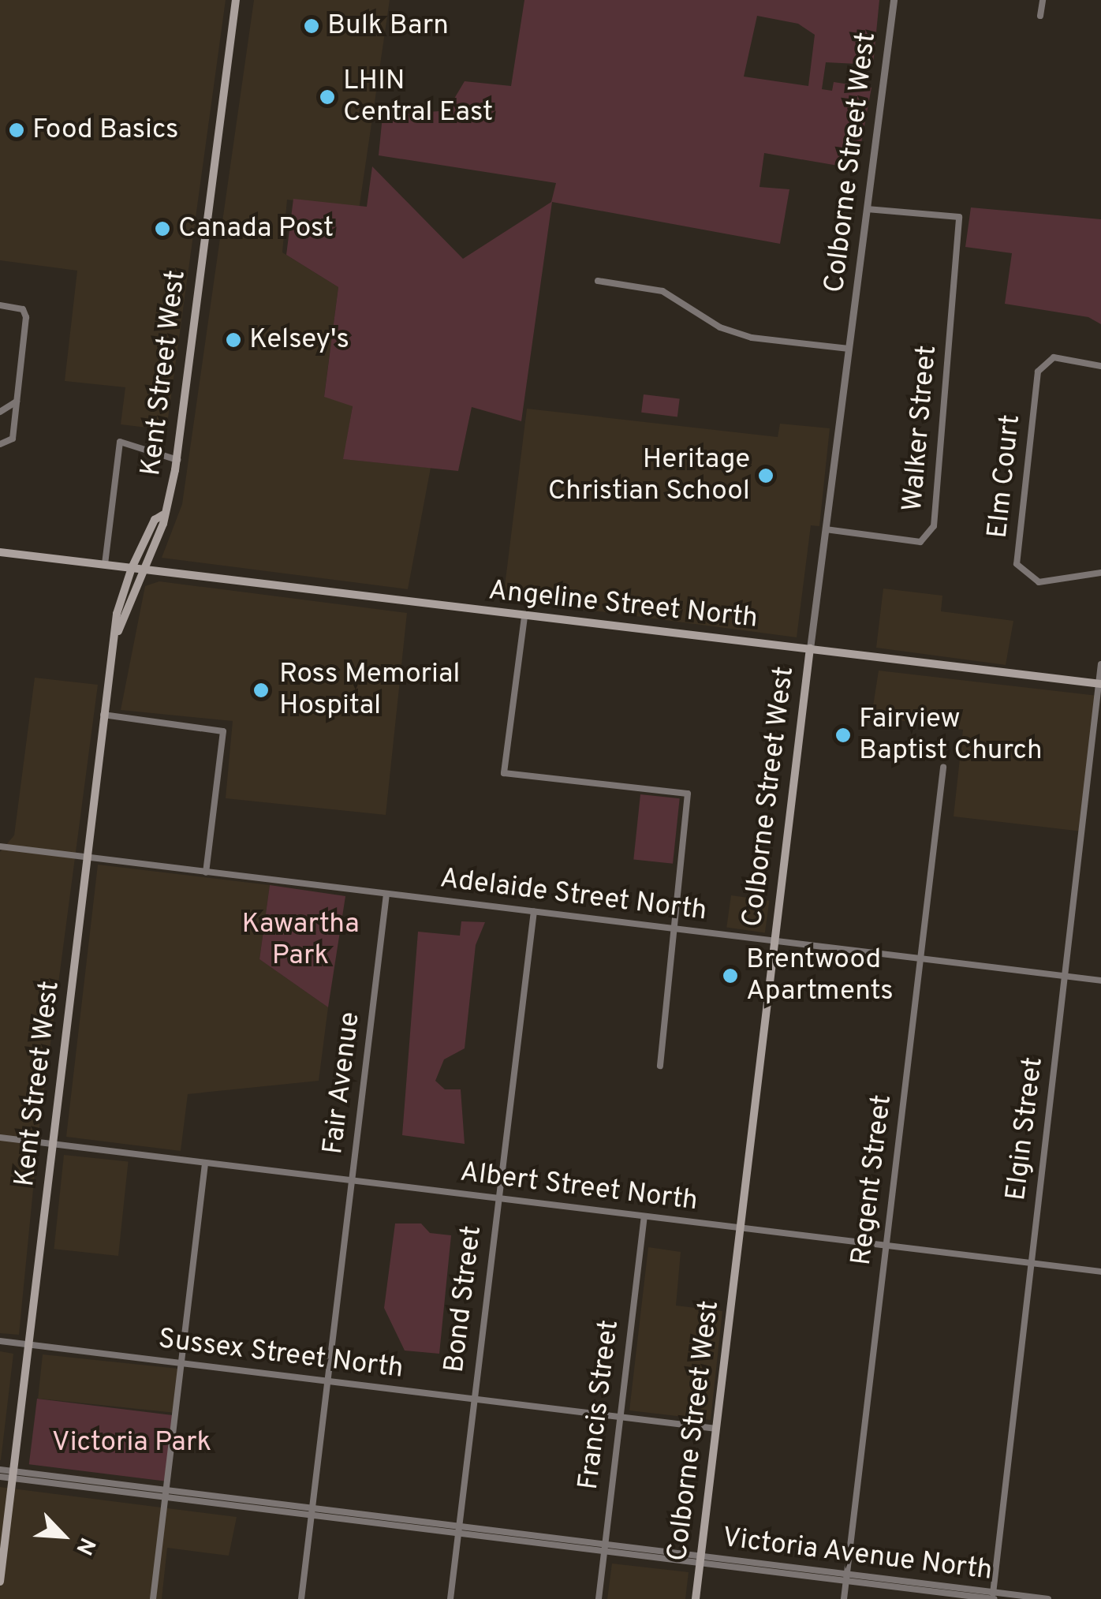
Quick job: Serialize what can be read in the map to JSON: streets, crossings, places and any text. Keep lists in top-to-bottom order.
{
  "streets": {
    "main road": ["Colborne Street West", "Kent Street West", "Angeline Street North"],
    "street": [
      "Walker Street",
      "Elm Court",
      "Adelaide Street North",
      "Fair Avenue",
      "Elgin Street",
      "Regent Street",
      "Albert Street North",
      "Bond Street",
      "Sussex Street North",
      "Francis Street",
      "Victoria Avenue North"
    ]
  },
  "crossings": [
    ["Colborne Street West", "Walker Street"],
    ["Colborne Street West", "Angeline Street North"],
    ["Colborne Street West", "Adelaide Street North"],
    ["Colborne Street West", "Albert Street North"],
    ["Colborne Street West", "Sussex Street North"],
    ["Colborne Street West", "Victoria Avenue North"],
    ["Kent Street West", "Angeline Street North"],
    ["Kent Street West", "Adelaide Street North"],
    ["Kent Street West", "Albert Street North"],
    ["Kent Street West", "Sussex Street North"],
    ["Kent Street West", "Victoria Avenue North"],
    ["Angeline Street North", "Elgin Street"],
    ["Adelaide Street North", "Fair Avenue"],
    ["Adelaide Street North", "Elgin Street"],
    ["Adelaide Street North", "Regent Street"],
    ["Adelaide Street North", "Bond Street"],
    ["Fair Avenue", "Albert Street North"],
    ["Fair Avenue", "Sussex Street North"],
    ["Fair Avenue", "Victoria Avenue North"],
    ["Elgin Street", "Albert Street North"],
    ["Elgin Street", "Victoria Avenue North"],
    ["Regent Street", "Albert Street North"],
    ["Regent Street", "Victoria Avenue North"],
    ["Albert Street North", "Bond Street"],
    ["Albert Street North", "Francis Street"],
    ["Bond Street", "Sussex Street North"],
    ["Bond Street", "Victoria Avenue North"],
    ["Sussex Street North", "Francis Street"],
    ["Francis Street", "Victoria Avenue North"]
  ],
  "parks": ["Kawartha Park", "Victoria Park"],
  "places": [
    "Bulk Barn",
    "LHIN Central East",
    "Food Basics",
    "Canada Post",
    "Kelsey's",
    "Heritage Christian School",
    "Ross Memorial Hospital",
    "Fairview Baptist Church",
    "Brentwood Apartments"
  ],
  "north": "bottom right"
}
